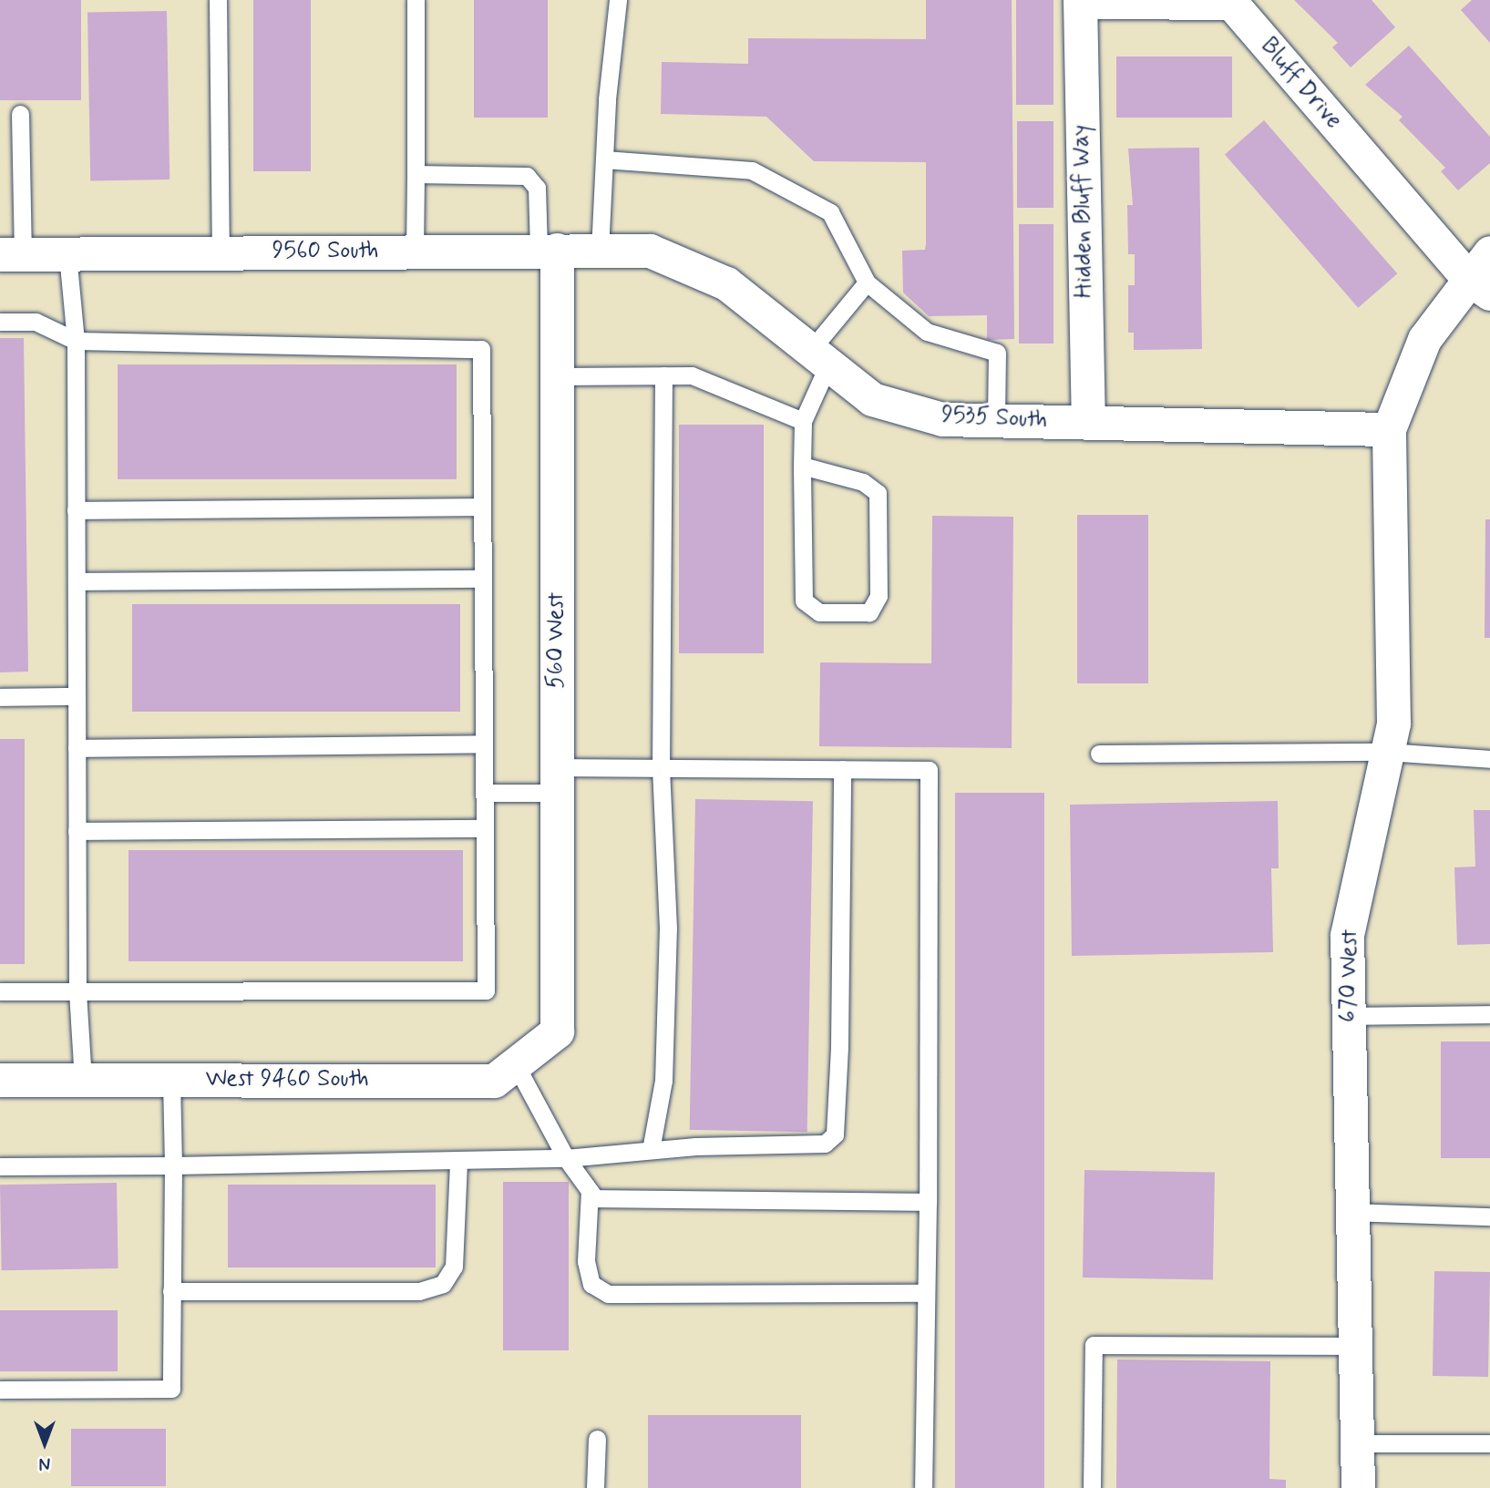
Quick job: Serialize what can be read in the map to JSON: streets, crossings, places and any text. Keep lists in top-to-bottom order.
{
  "streets": {
    "street": [
      "Bluff Drive",
      "Hidden Bluff Way",
      "9560 South",
      "9535 South",
      "560 West",
      "670 West",
      "West 9460 South"
    ]
  },
  "crossings": [
    ["Bluff Drive", "Hidden Bluff Way"],
    ["Hidden Bluff Way", "9535 South"],
    ["9560 South", "9535 South"],
    ["9560 South", "560 West"],
    ["9535 South", "670 West"],
    ["560 West", "West 9460 South"]
  ],
  "north": "bottom"
}
